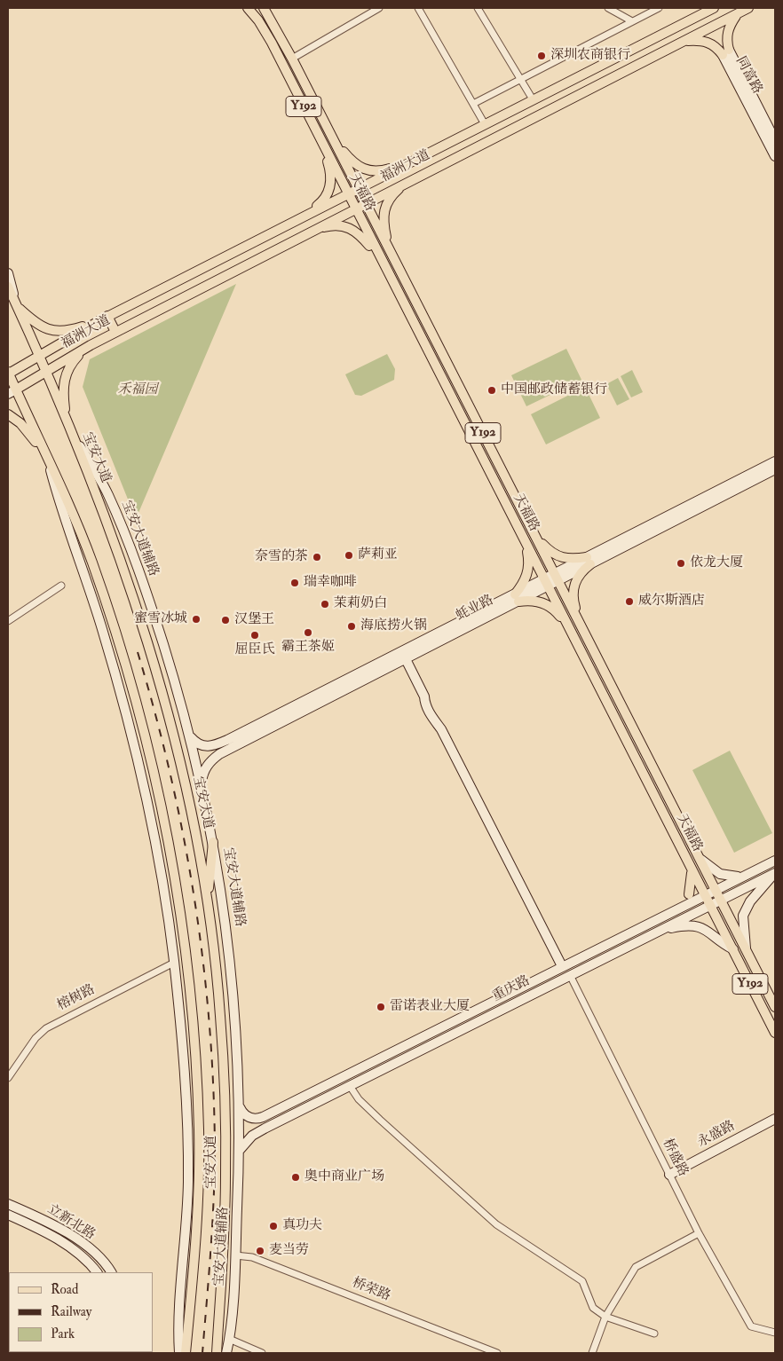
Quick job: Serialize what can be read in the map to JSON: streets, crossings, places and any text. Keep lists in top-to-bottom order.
{
  "streets": {
    "main road": [
      "同富路",
      "Y192",
      "福洲大道",
      "天福路",
      "宝安大道",
      "宝安大道辅路",
      "蚝业路",
      "重庆路",
      "永盛路",
      "立新北路"
    ],
    "street": ["榕树路", "桥盛路", "桥荣路"]
  },
  "crossings": [
    ["Y192", "天福路"],
    ["Y192", "重庆路"],
    ["福洲大道", "天福路"],
    ["福洲大道", "宝安大道"],
    ["天福路", "蚝业路"],
    ["天福路", "重庆路"],
    ["宝安大道", "宝安大道辅路"],
    ["宝安大道辅路", "蚝业路"],
    ["宝安大道辅路", "重庆路"],
    ["宝安大道辅路", "桥荣路"],
    ["重庆路", "桥盛路"],
    ["永盛路", "桥盛路"]
  ],
  "parks": ["禾福园"],
  "places": [
    "深圳农商银行",
    "中国邮政储蓄银行",
    "萨莉亚",
    "奈雪的茶",
    "依龙大厦",
    "瑞幸咖啡",
    "威尔斯酒店",
    "茉莉奶白",
    "蜜雪冰城",
    "汉堡王",
    "海底捞火锅",
    "霸王茶姬",
    "屈臣氏",
    "雷诺表业大厦",
    "奥中商业广场",
    "真功夫",
    "麦当劳"
  ],
  "legend": ["Road", "Railway", "Park"]
}
